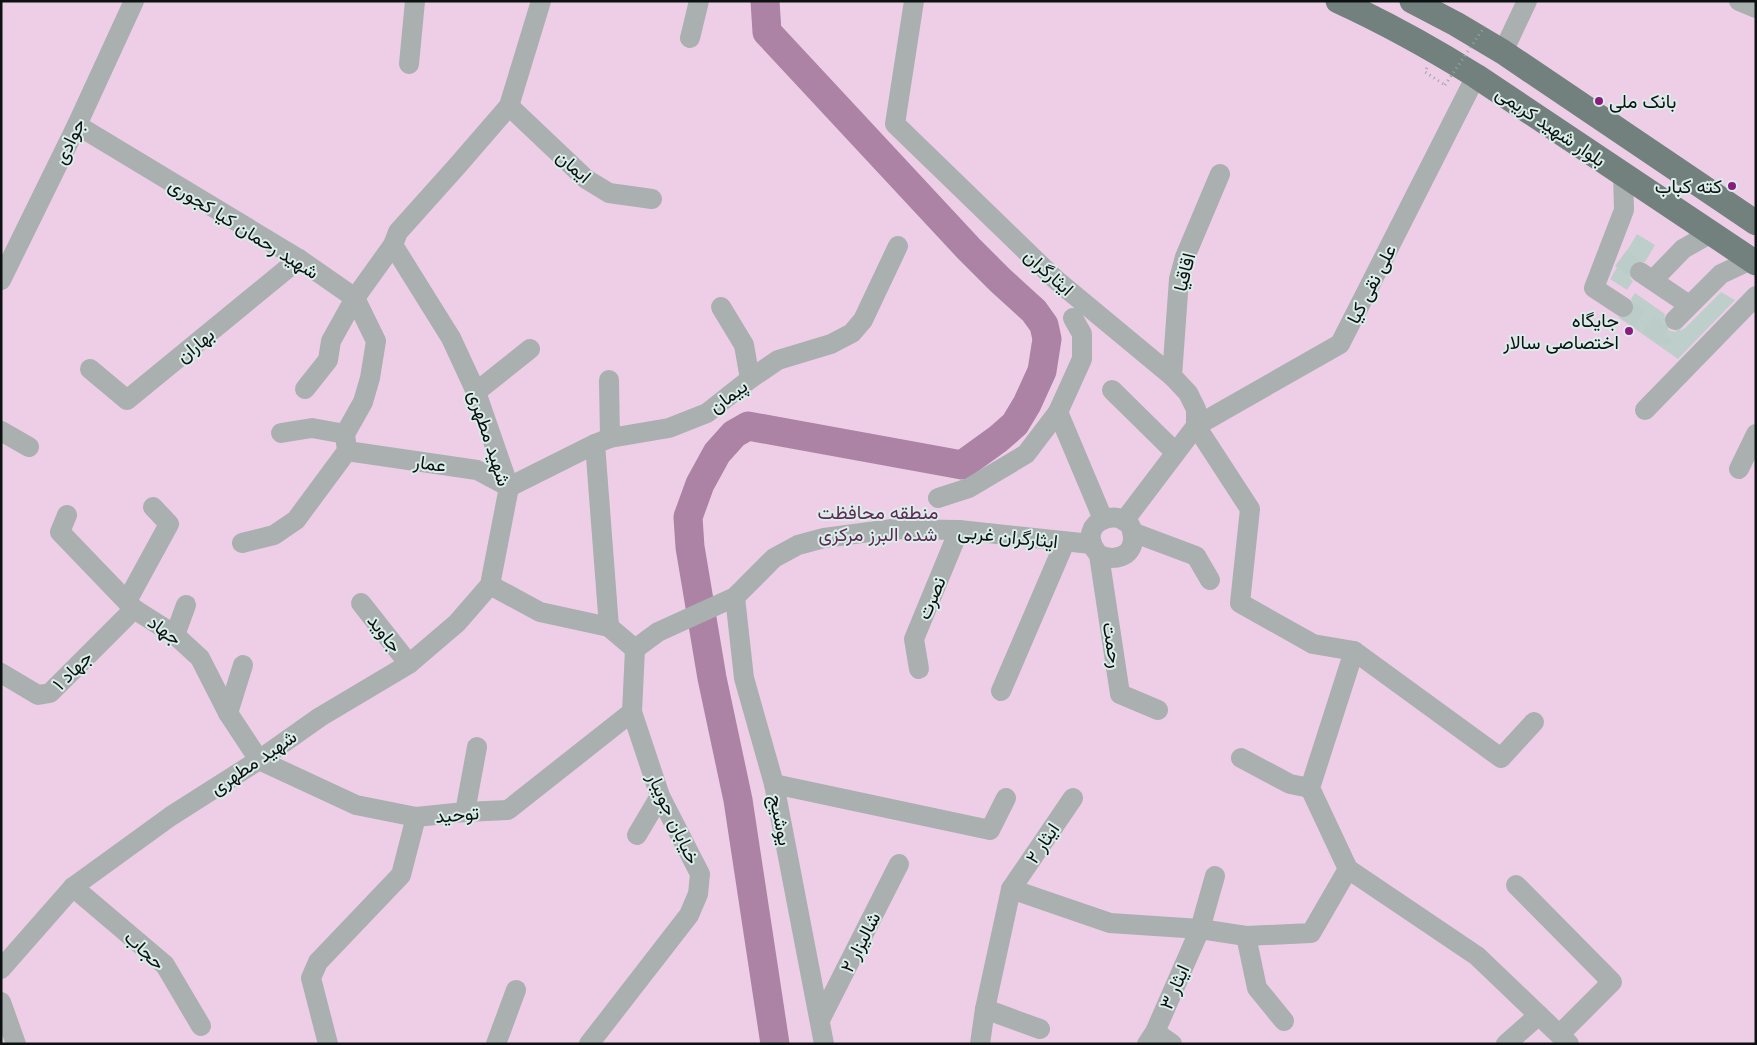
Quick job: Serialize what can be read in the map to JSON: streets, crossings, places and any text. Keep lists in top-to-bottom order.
{
  "streets": {
    "main road": ["بلوار شهید کریمی"],
    "street": [
      "جوادی",
      "ایمان",
      "شهید رحمان کیا کجوری",
      "ایثارگران",
      "اقاقیا",
      "علی نقی کیا",
      "بهاران",
      "پیمان",
      "شهید مطهری",
      "عمار",
      "ایثارگران غربی",
      "نصرت",
      "جهاد",
      "جاوید",
      "رحمت",
      "جهاد ۱",
      "توحید",
      "خیابان جویبار",
      "یوشیج",
      "ایثار ۲",
      "شالیزار ۲",
      "حجاب",
      "ایثار ۳"
    ]
  },
  "crossings": [
    ["بلوار شهید کریمی", "علی نقی کیا"],
    ["جوادی", "شهید رحمان کیا کجوری"],
    ["شهید رحمان کیا کجوری", "بهاران"],
    ["ایثارگران", "اقاقیا"],
    ["ایثارگران", "علی نقی کیا"],
    ["پیمان", "شهید مطهری"],
    ["پیمان", "عمار"],
    ["شهید مطهری", "عمار"],
    ["شهید مطهری", "جهاد"],
    ["شهید مطهری", "جاوید"],
    ["شهید مطهری", "توحید"],
    ["شهید مطهری", "حجاب"],
    ["ایثارگران غربی", "نصرت"],
    ["ایثارگران غربی", "رحمت"],
    ["ایثارگران غربی", "یوشیج"],
    ["جهاد", "جهاد ۱"],
    ["جهاد", "توحید"],
    ["توحید", "خیابان جویبار"],
    ["یوشیج", "شالیزار ۲"]
  ],
  "parks": ["منطقه محافظت شده البرز مرکزی"],
  "places": ["بانک ملی", "کته کباب", "جایگاه اختصاصی سالار"]
}
